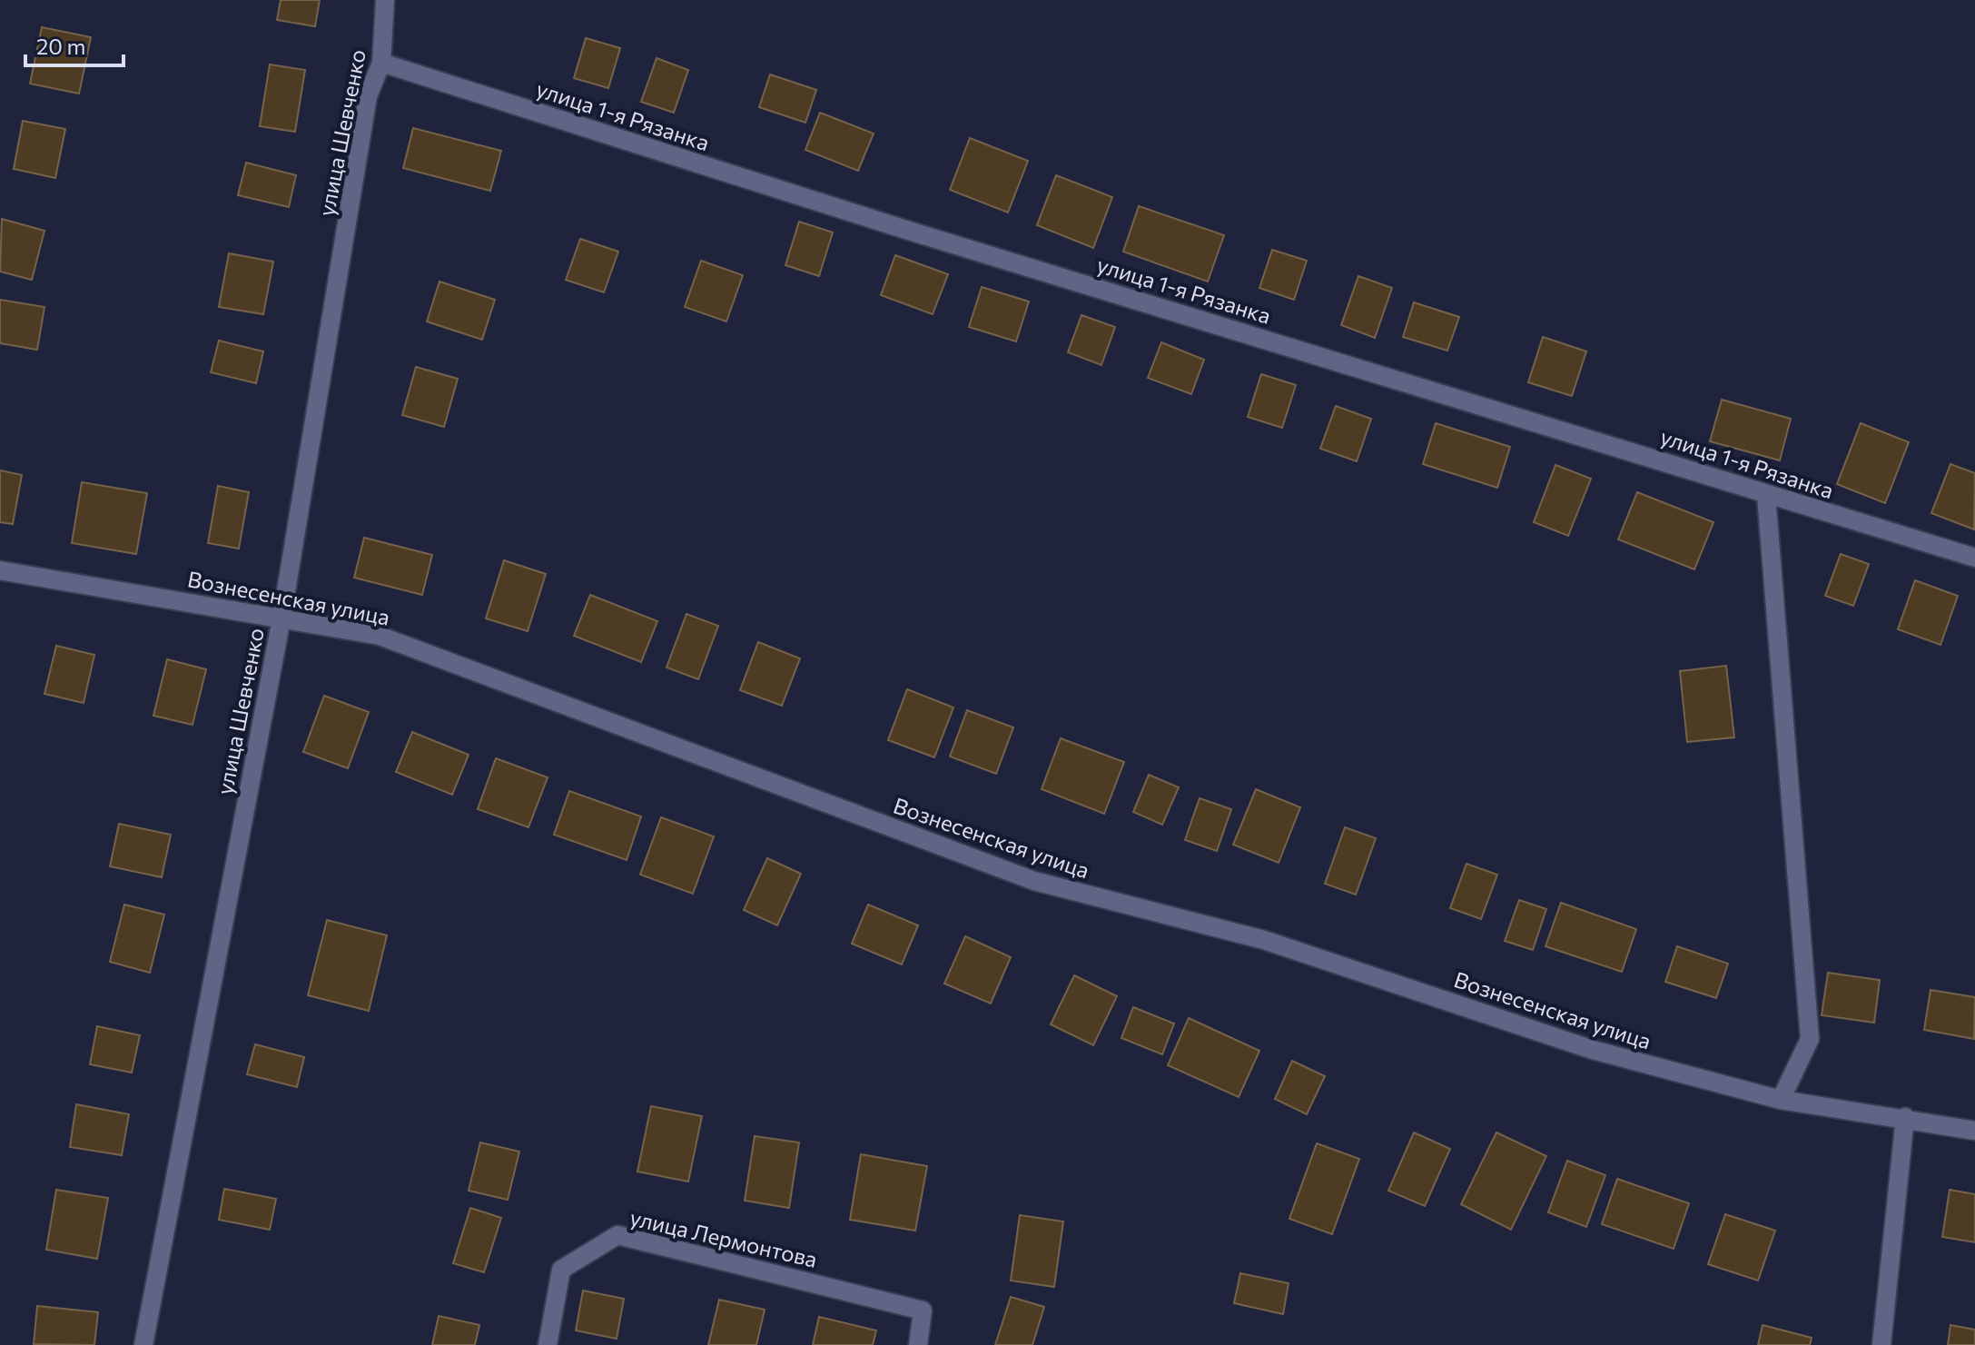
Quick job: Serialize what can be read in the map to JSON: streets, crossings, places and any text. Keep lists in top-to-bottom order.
{
  "streets": {
    "street": [
      "улица 1-я Рязанка",
      "улица Шевченко",
      "Вознесенская улица",
      "улица Лермонтова"
    ]
  },
  "crossings": [
    ["улица 1-я Рязанка", "улица Шевченко"],
    ["улица Шевченко", "Вознесенская улица"]
  ],
  "scale_bar": "20 m"
}
